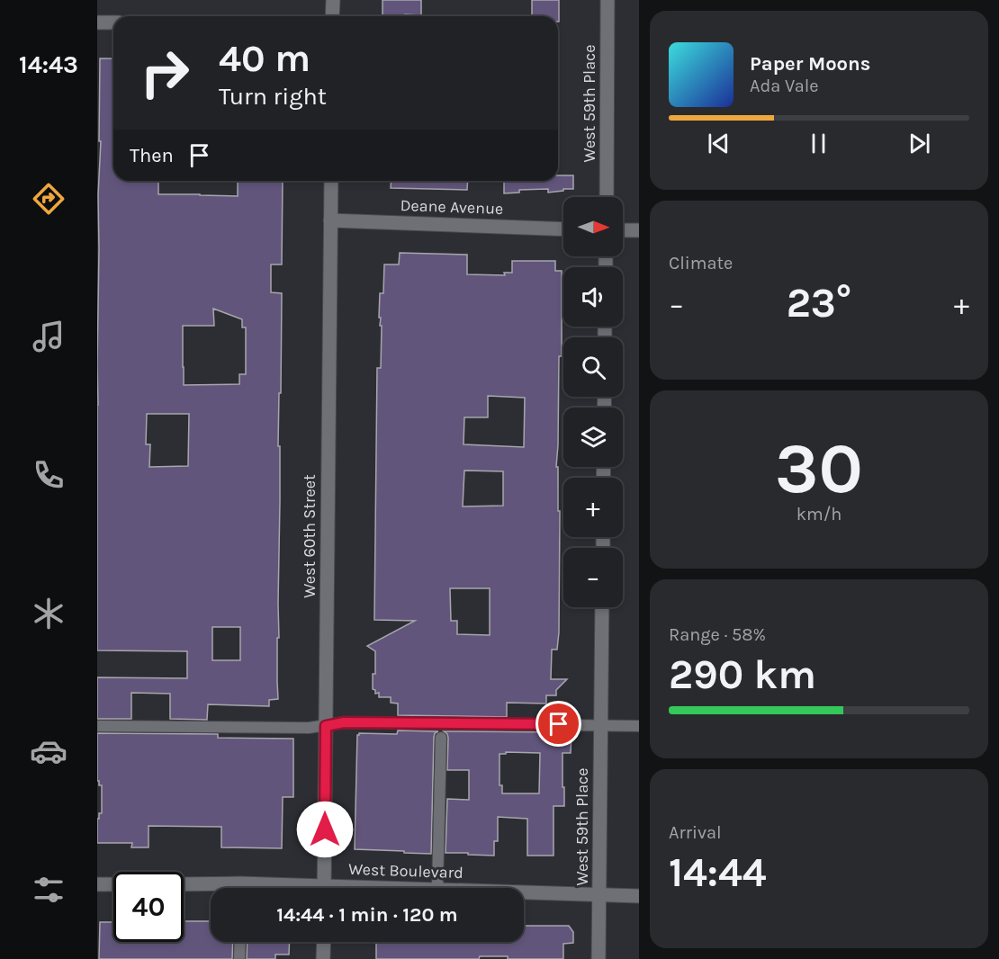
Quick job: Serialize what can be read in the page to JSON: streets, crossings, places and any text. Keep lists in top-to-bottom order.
{
  "streets": {
    "street": [
      "West 59th Place",
      "Deane Avenue",
      "West 60th Street",
      "West Boulevard"
    ]
  },
  "crossings": [
    ["West 59th Place", "West Boulevard"],
    ["Deane Avenue", "West 60th Street"]
  ],
  "north": "right",
  "page": {
    "tabs": "14:43",
    "turn": ["40 m", "Turn right"],
    "song": ["Paper Moons", "Ada Vale"],
    "then": "Then",
    "map_buttons": ["+", "−"],
    "tile": [
      "Climate",
      ["30", "km/h"],
      ["Range · 58%", "290 km"],
      ["Arrival", "14:44"]
    ],
    "heat": ["−", "23°", "+"],
    "limit": "40",
    "trip": "14:44 · 1 min · 120 m"
  }
}
